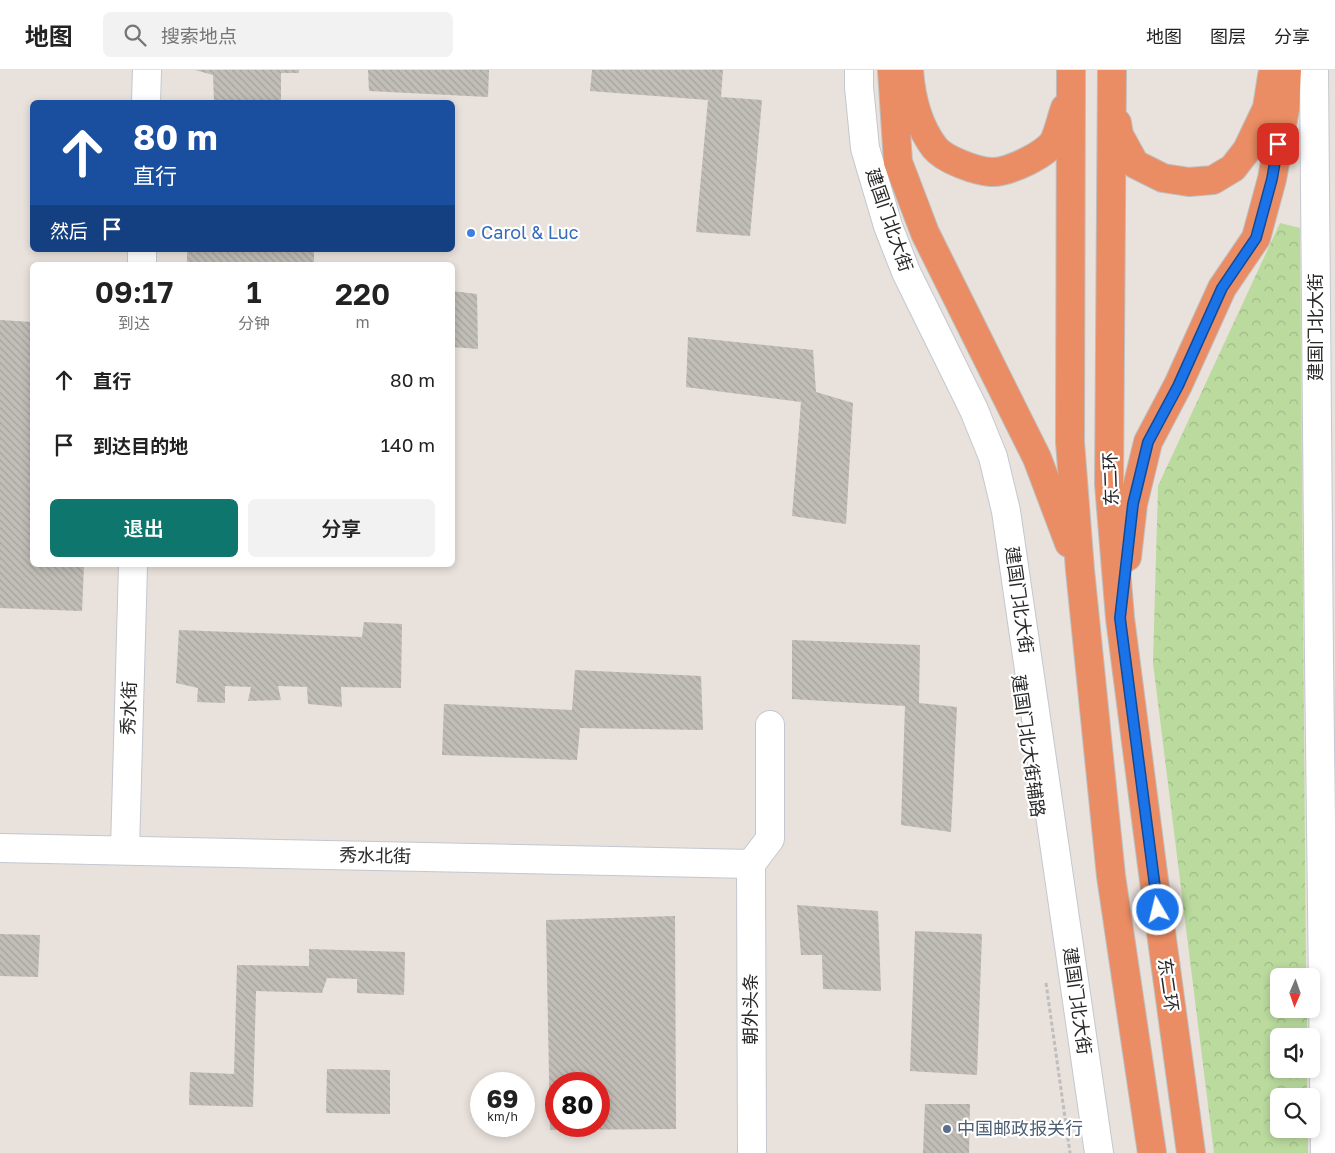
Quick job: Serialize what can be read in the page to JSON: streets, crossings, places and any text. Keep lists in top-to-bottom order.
{
  "streets": {
    "highway": ["东二环"],
    "street": [
      "建国门北大街",
      "秀水街",
      "秀水北街",
      "朝外头条"
    ]
  },
  "crossings": [
    ["秀水街", "秀水北街"],
    ["秀水北街", "朝外头条"]
  ],
  "places": ["Carol & Luc", "中国邮政报关行"],
  "north": "bottom",
  "page": {
    "header": "地图",
    "search": "搜索地点",
    "nav": ["地图", "图层", "分享"],
    "turn": ["80 m", "直行"],
    "then": "然后",
    "eta": [
      "09:17",
      "到达",
      "1",
      "分钟",
      "220",
      "m"
    ],
    "list": [
      {
        "name": "直行",
        "value": "80 m"
      },
      {
        "name": "到达目的地",
        "value": "140 m"
      }
    ],
    "buttons": ["退出", "分享"],
    "speed": "69 km/h",
    "limit": "80"
  }
}
